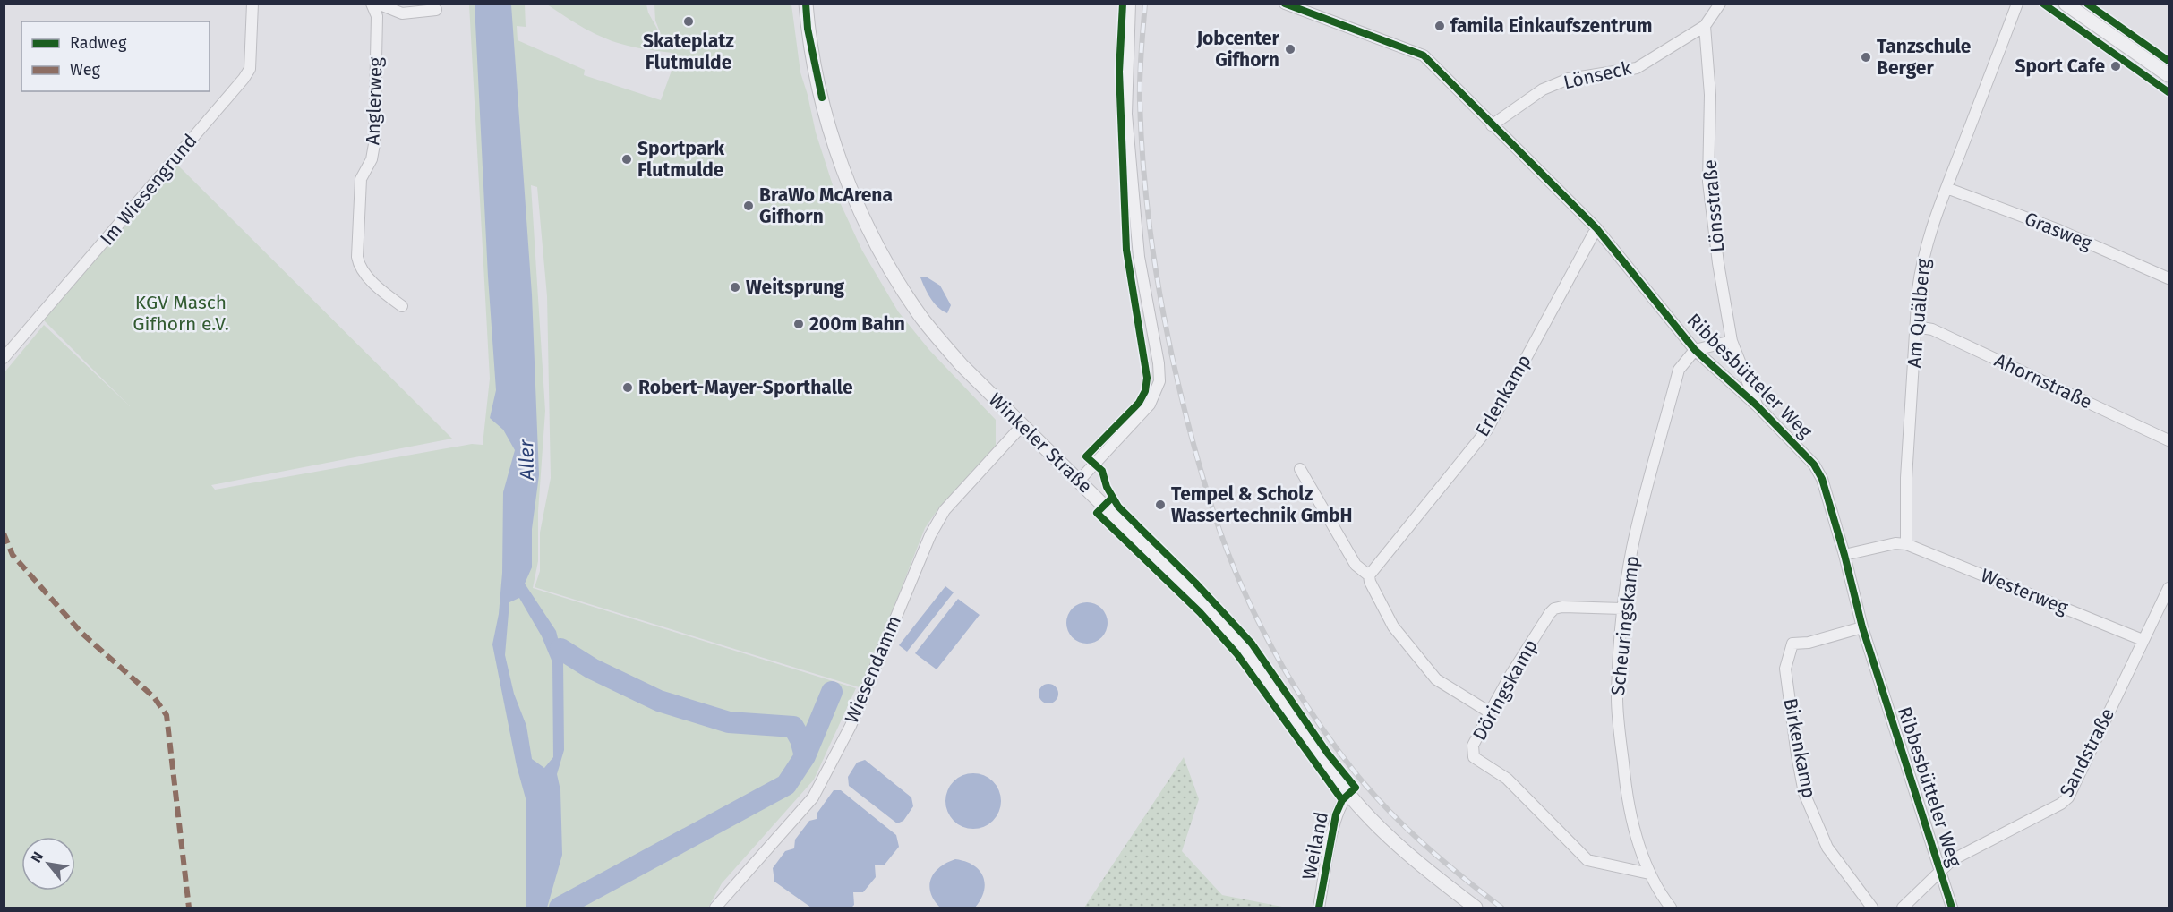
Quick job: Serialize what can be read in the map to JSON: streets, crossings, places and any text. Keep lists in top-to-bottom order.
{
  "streets": {
    "street": [
      "Lönseck",
      "Anglerweg",
      "Im Wiesengrund",
      "Lönsstraße",
      "Grasweg",
      "Am Quälberg",
      "Ribbesbütteler Weg",
      "Ahornstraße",
      "Erlenkamp",
      "Winkeler Straße",
      "Westerweg",
      "Scheuringskamp",
      "Wiesendamm",
      "Döringskamp",
      "Birkenkamp",
      "Sandstraße",
      "Weiland"
    ]
  },
  "crossings": [
    ["Lönseck", "Lönsstraße"],
    ["Lönseck", "Ribbesbütteler Weg"],
    ["Lönsstraße", "Ribbesbütteler Weg"],
    ["Grasweg", "Am Quälberg"],
    ["Am Quälberg", "Ahornstraße"],
    ["Am Quälberg", "Westerweg"],
    ["Ribbesbütteler Weg", "Erlenkamp"],
    ["Ribbesbütteler Weg", "Scheuringskamp"],
    ["Ribbesbütteler Weg", "Birkenkamp"],
    ["Ribbesbütteler Weg", "Sandstraße"],
    ["Winkeler Straße", "Wiesendamm"],
    ["Winkeler Straße", "Weiland"],
    ["Westerweg", "Sandstraße"],
    ["Scheuringskamp", "Döringskamp"]
  ],
  "water": ["Aller"],
  "parks": ["KGV Masch Gifhorn e.V."],
  "places": [
    "Skateplatz Flutmulde",
    "famila Einkaufszentrum",
    "Jobcenter Gifhorn",
    "Tanzschule Berger",
    "Sport Cafe",
    "Sportpark Flutmulde",
    "BraWo McArena Gifhorn",
    "Weitsprung",
    "200m Bahn",
    "Robert-Mayer-Sporthalle",
    "Tempel & Scholz Wassertechnik GmbH"
  ],
  "legend": ["Radweg", "Weg"],
  "north": "top left"
}
